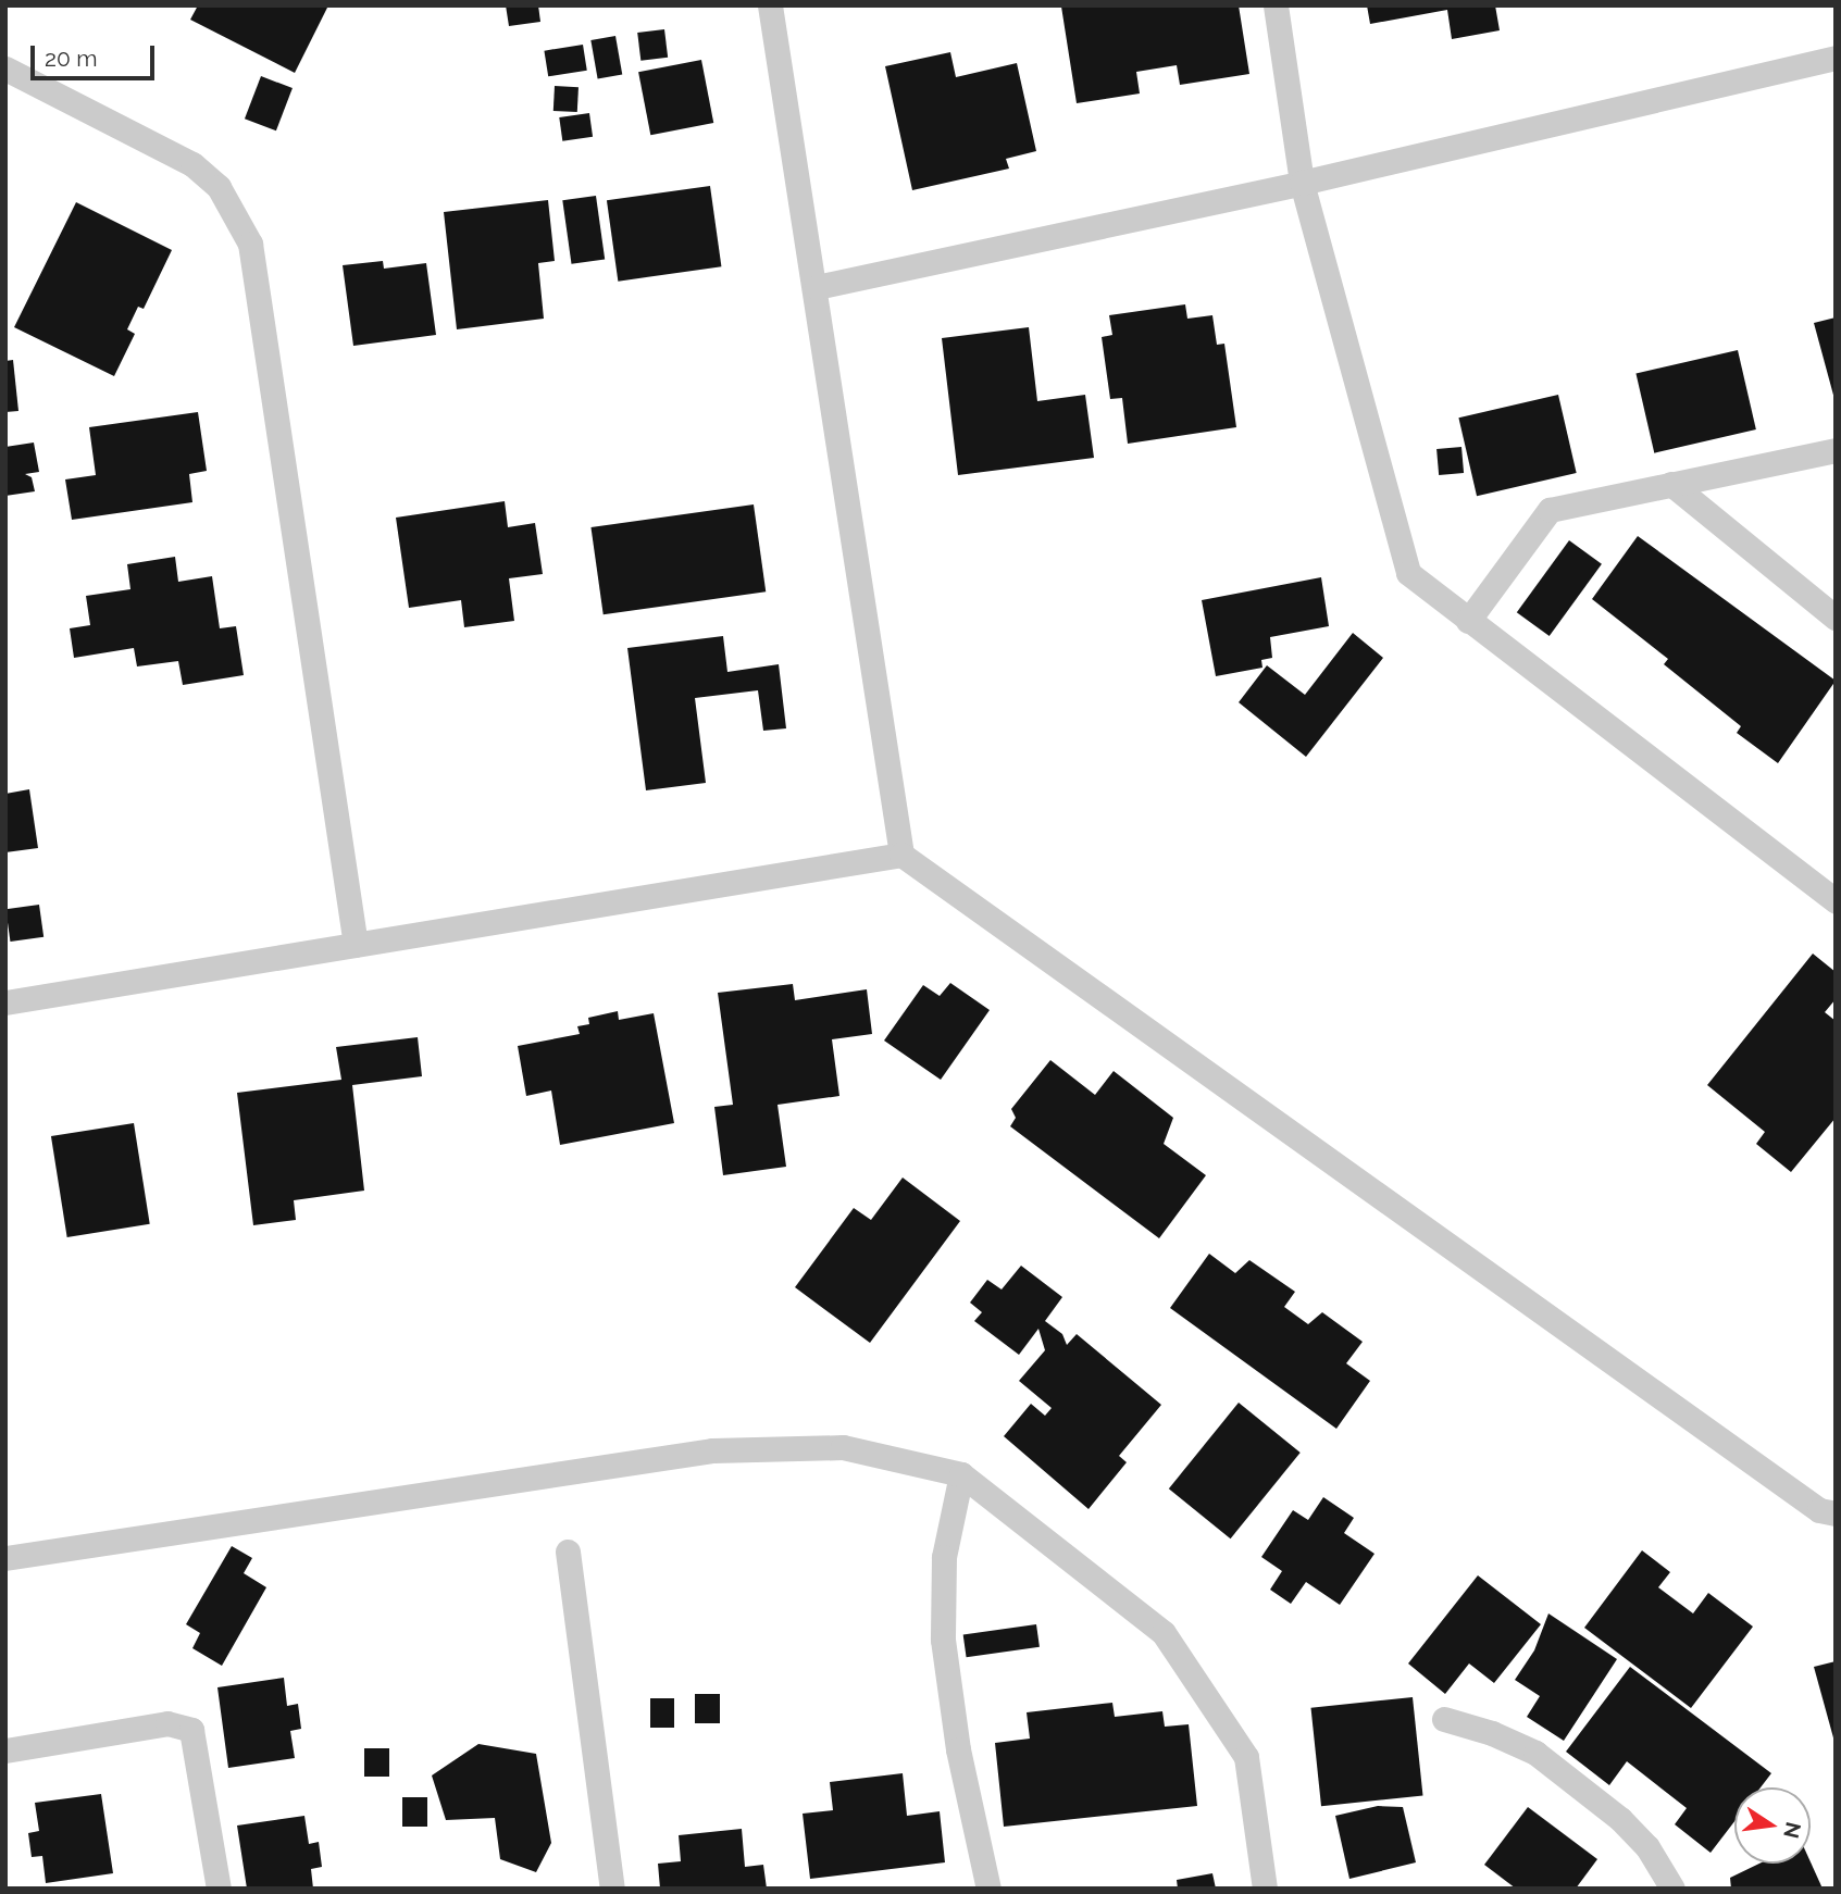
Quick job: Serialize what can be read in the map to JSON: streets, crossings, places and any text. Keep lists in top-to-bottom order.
{
  "scale_bar": "20 m",
  "north": "right"
}
